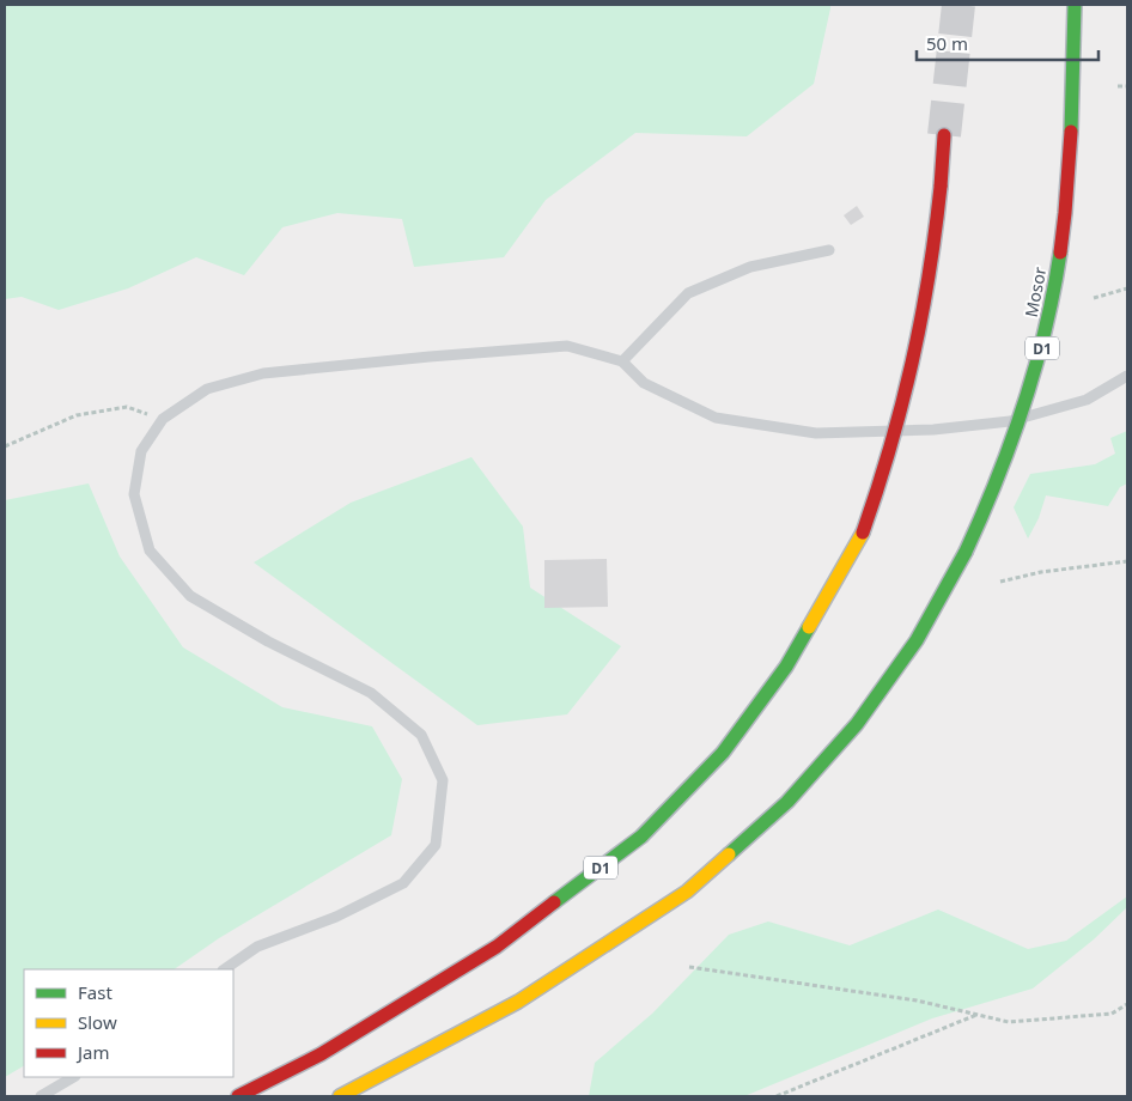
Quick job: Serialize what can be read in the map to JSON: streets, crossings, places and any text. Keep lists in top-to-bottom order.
{
  "streets": {
    "highway": ["Mosor", "D1"]
  },
  "legend": ["Fast", "Slow", "Jam"],
  "scale_bar": "50 m"
}
